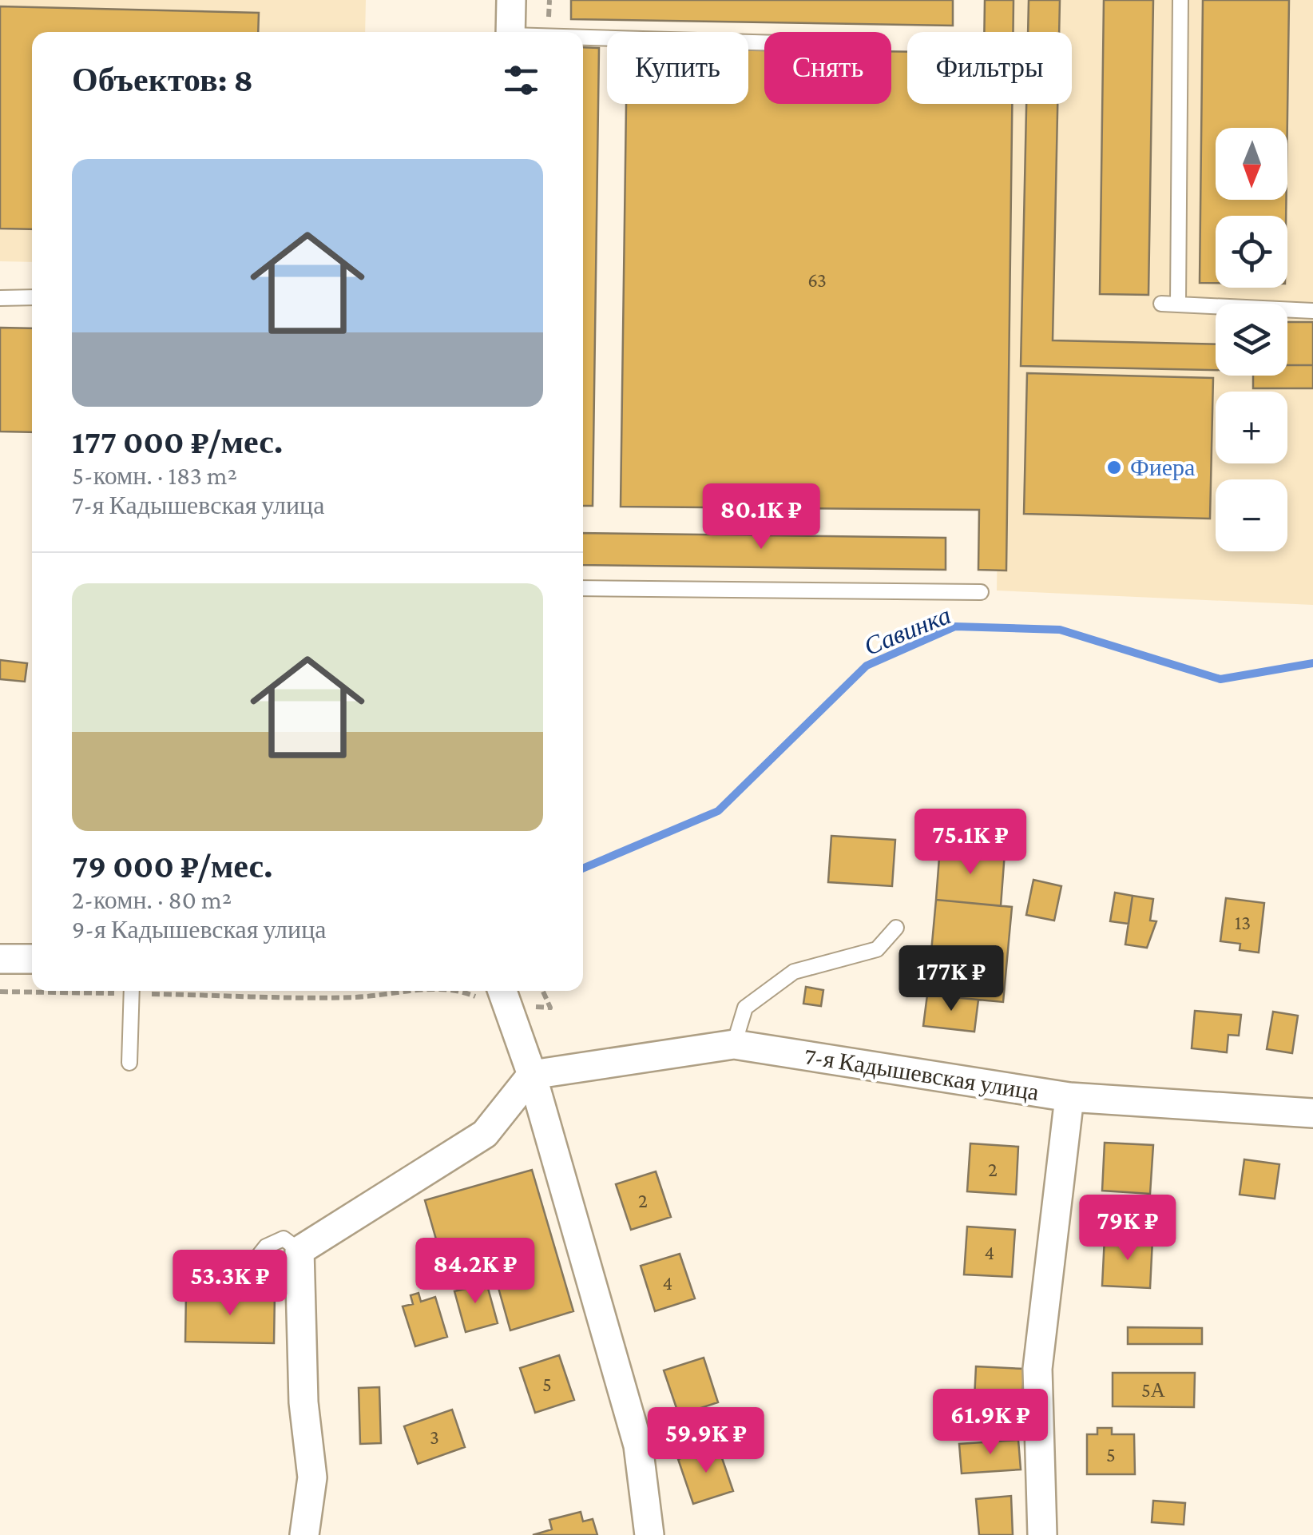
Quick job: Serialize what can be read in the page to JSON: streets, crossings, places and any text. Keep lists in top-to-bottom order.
{
  "streets": {
    "street": ["7-я Кадышевская улица"]
  },
  "water": ["Савинка"],
  "places": ["Фиера"],
  "house_numbers": [
    "63",
    "13",
    "2",
    "2",
    "4",
    "4",
    "5",
    "5А",
    "3",
    "5"
  ],
  "north": "bottom",
  "page": {
    "chip": ["Купить", "Снять", "Фильтры"],
    "heading": "Объектов: 8",
    "map_buttons": ["+", "−"],
    "list": [
      {
        "name": "177 000 ₽/мес.",
        "note": "5-комн. · 183 m² · 7-я Кадышевская улица"
      },
      {
        "name": "79 000 ₽/мес.",
        "note": "2-комн. · 80 m² · 9-я Кадышевская улица"
      }
    ],
    "price": [
      "80.1K ₽",
      "75.1K ₽",
      "177K ₽",
      "79K ₽",
      "84.2K ₽",
      "53.3K ₽",
      "61.9K ₽",
      "59.9K ₽"
    ]
  }
}
